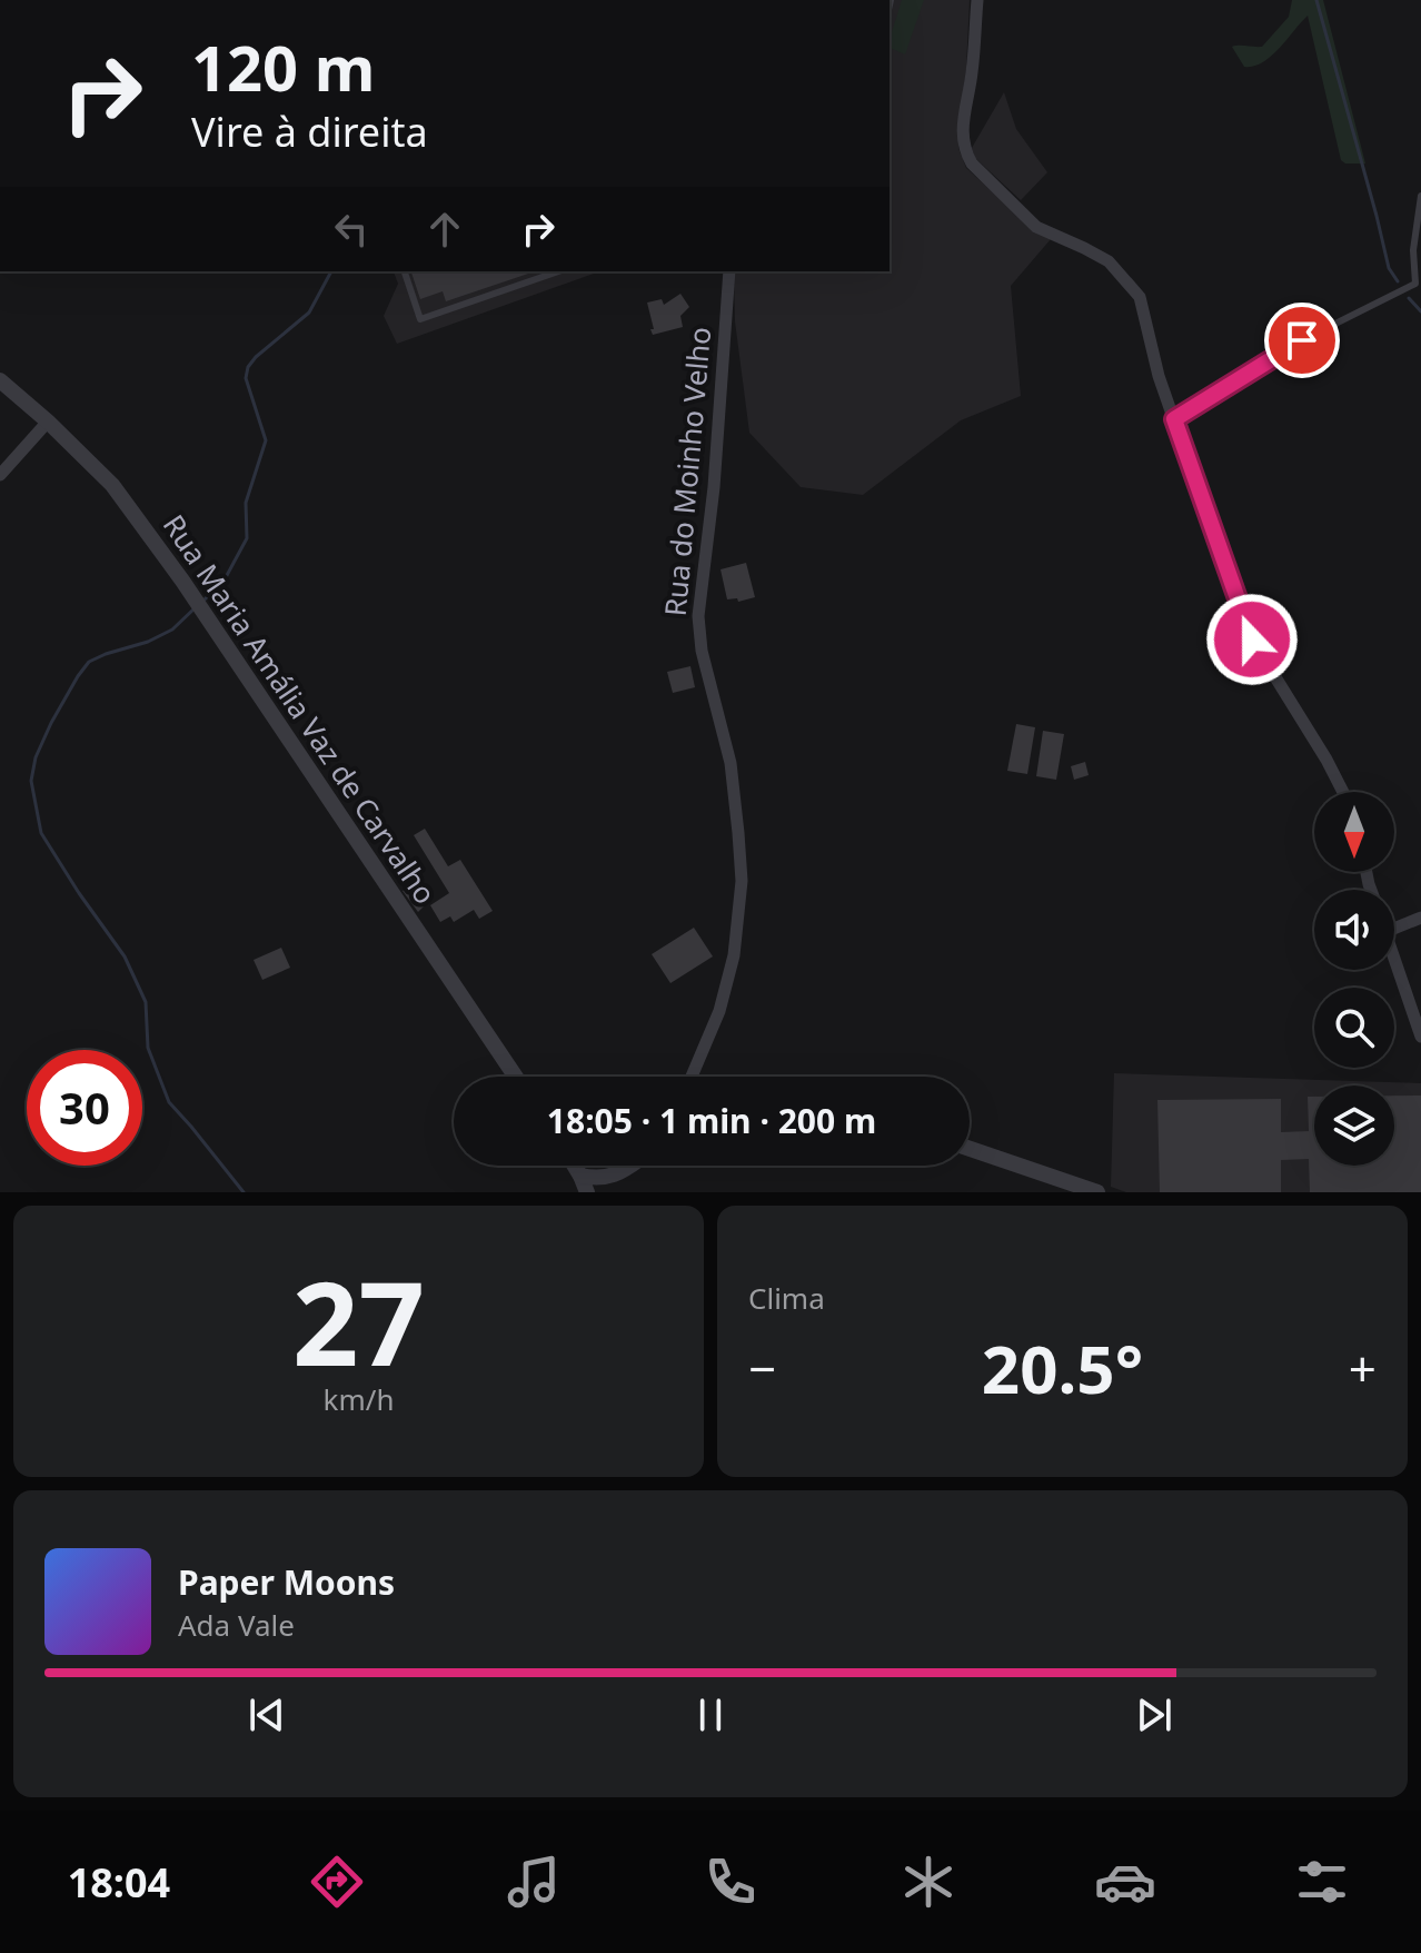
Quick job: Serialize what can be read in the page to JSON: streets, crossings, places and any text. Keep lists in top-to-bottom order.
{
  "streets": {
    "street": ["Rua do Moinho Velho", "Rua Maria Amália Vaz de Carvalho"]
  },
  "north": "bottom",
  "page": {
    "turn": ["120 m", "Vire à direita"],
    "limit": "30",
    "trip": "18:05 · 1 min · 200 m",
    "tile": [
      ["27", "km/h"],
      "Clima"
    ],
    "heat": ["−", "20.5°", "+"],
    "song": ["Paper Moons", "Ada Vale"],
    "tabs": "18:04"
  }
}
